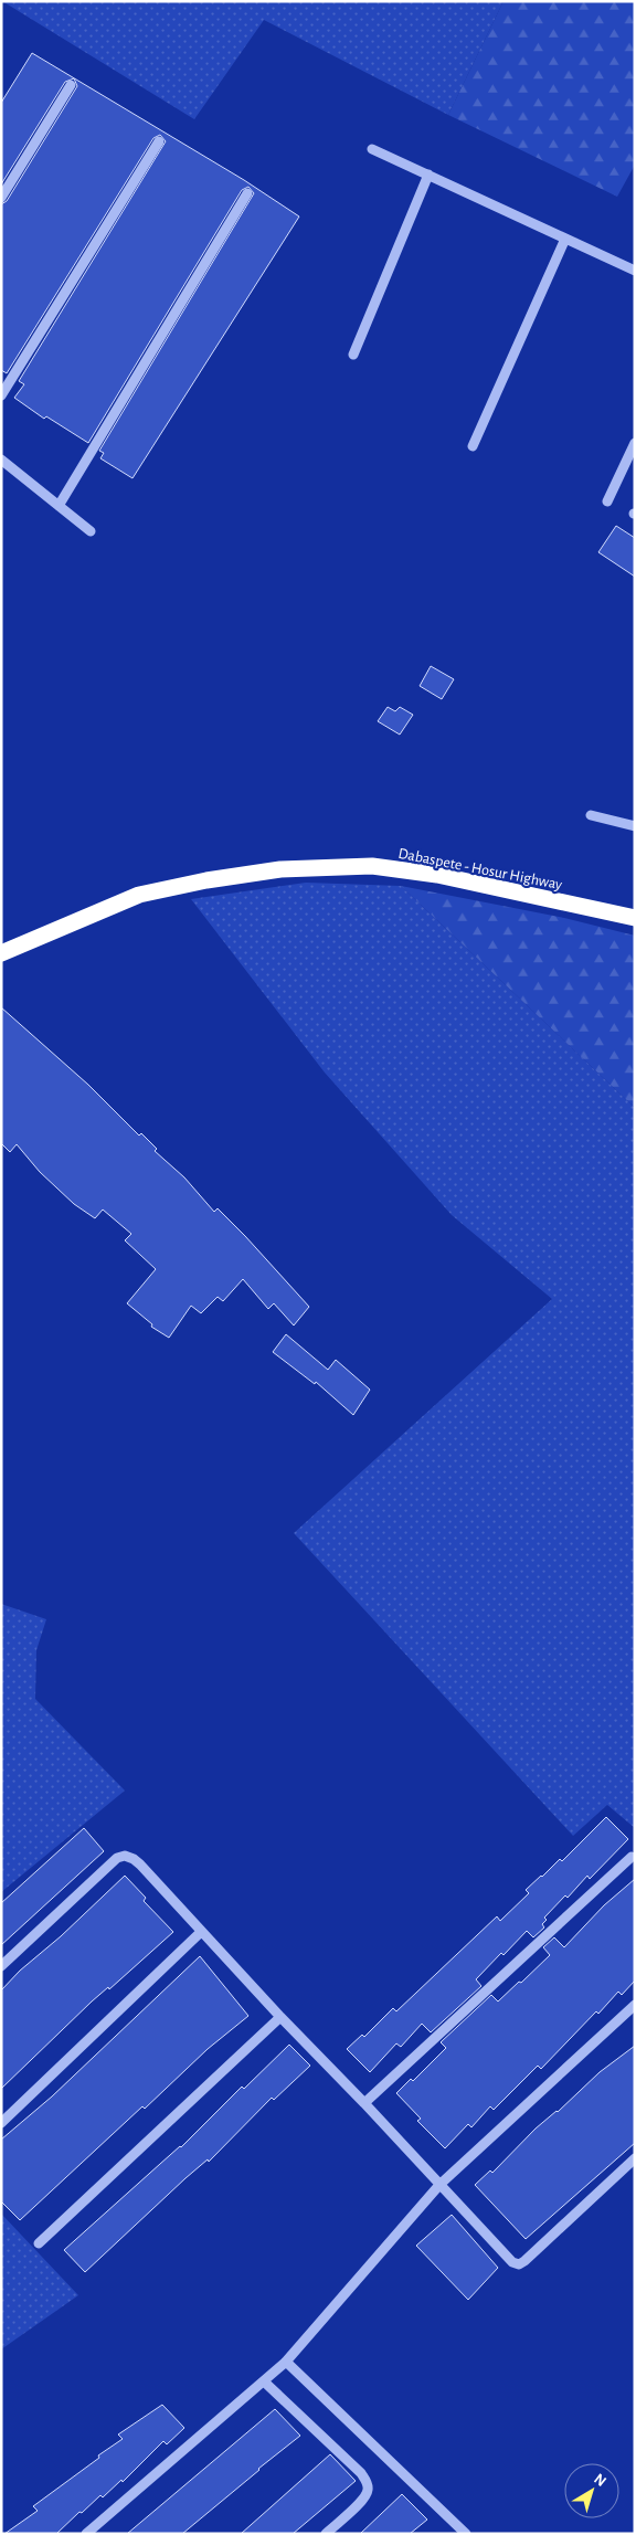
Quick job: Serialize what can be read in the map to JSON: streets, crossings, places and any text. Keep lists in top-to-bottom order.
{
  "streets": {
    "highway": ["Dabaspete - Hosur Highway"]
  },
  "north": "top right"
}
